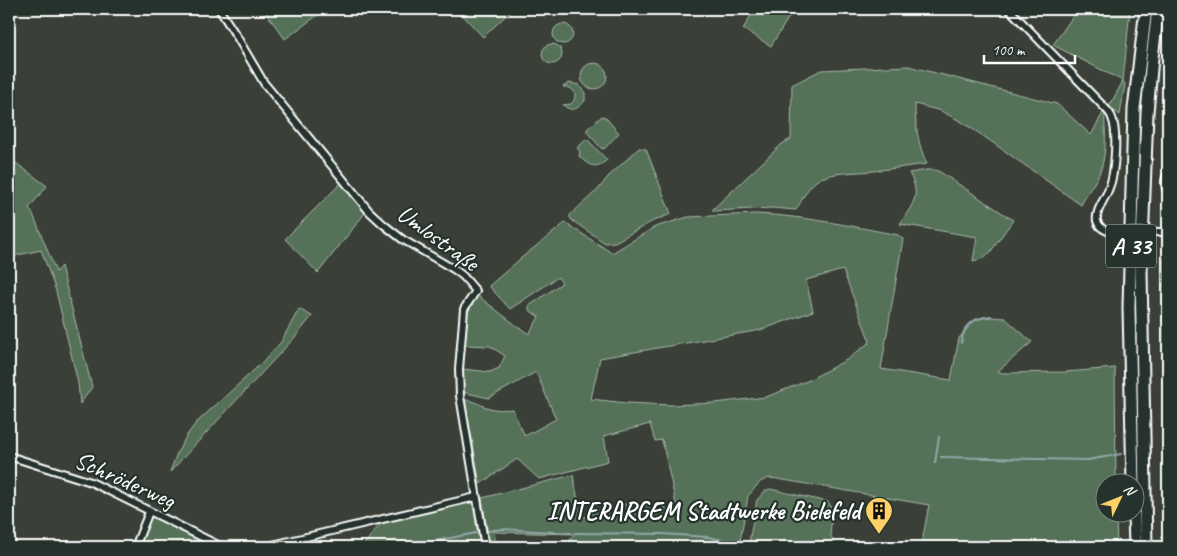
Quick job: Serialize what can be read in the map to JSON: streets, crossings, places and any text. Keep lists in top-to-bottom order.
{
  "streets": {
    "highway": ["A 33"],
    "street": ["Umlostraße", "Schröderweg"]
  },
  "places": {
    "building": ["INTERARGEM Stadtwerke Bielefeld"]
  },
  "scale_bar": "100 m",
  "north": "top right"
}
